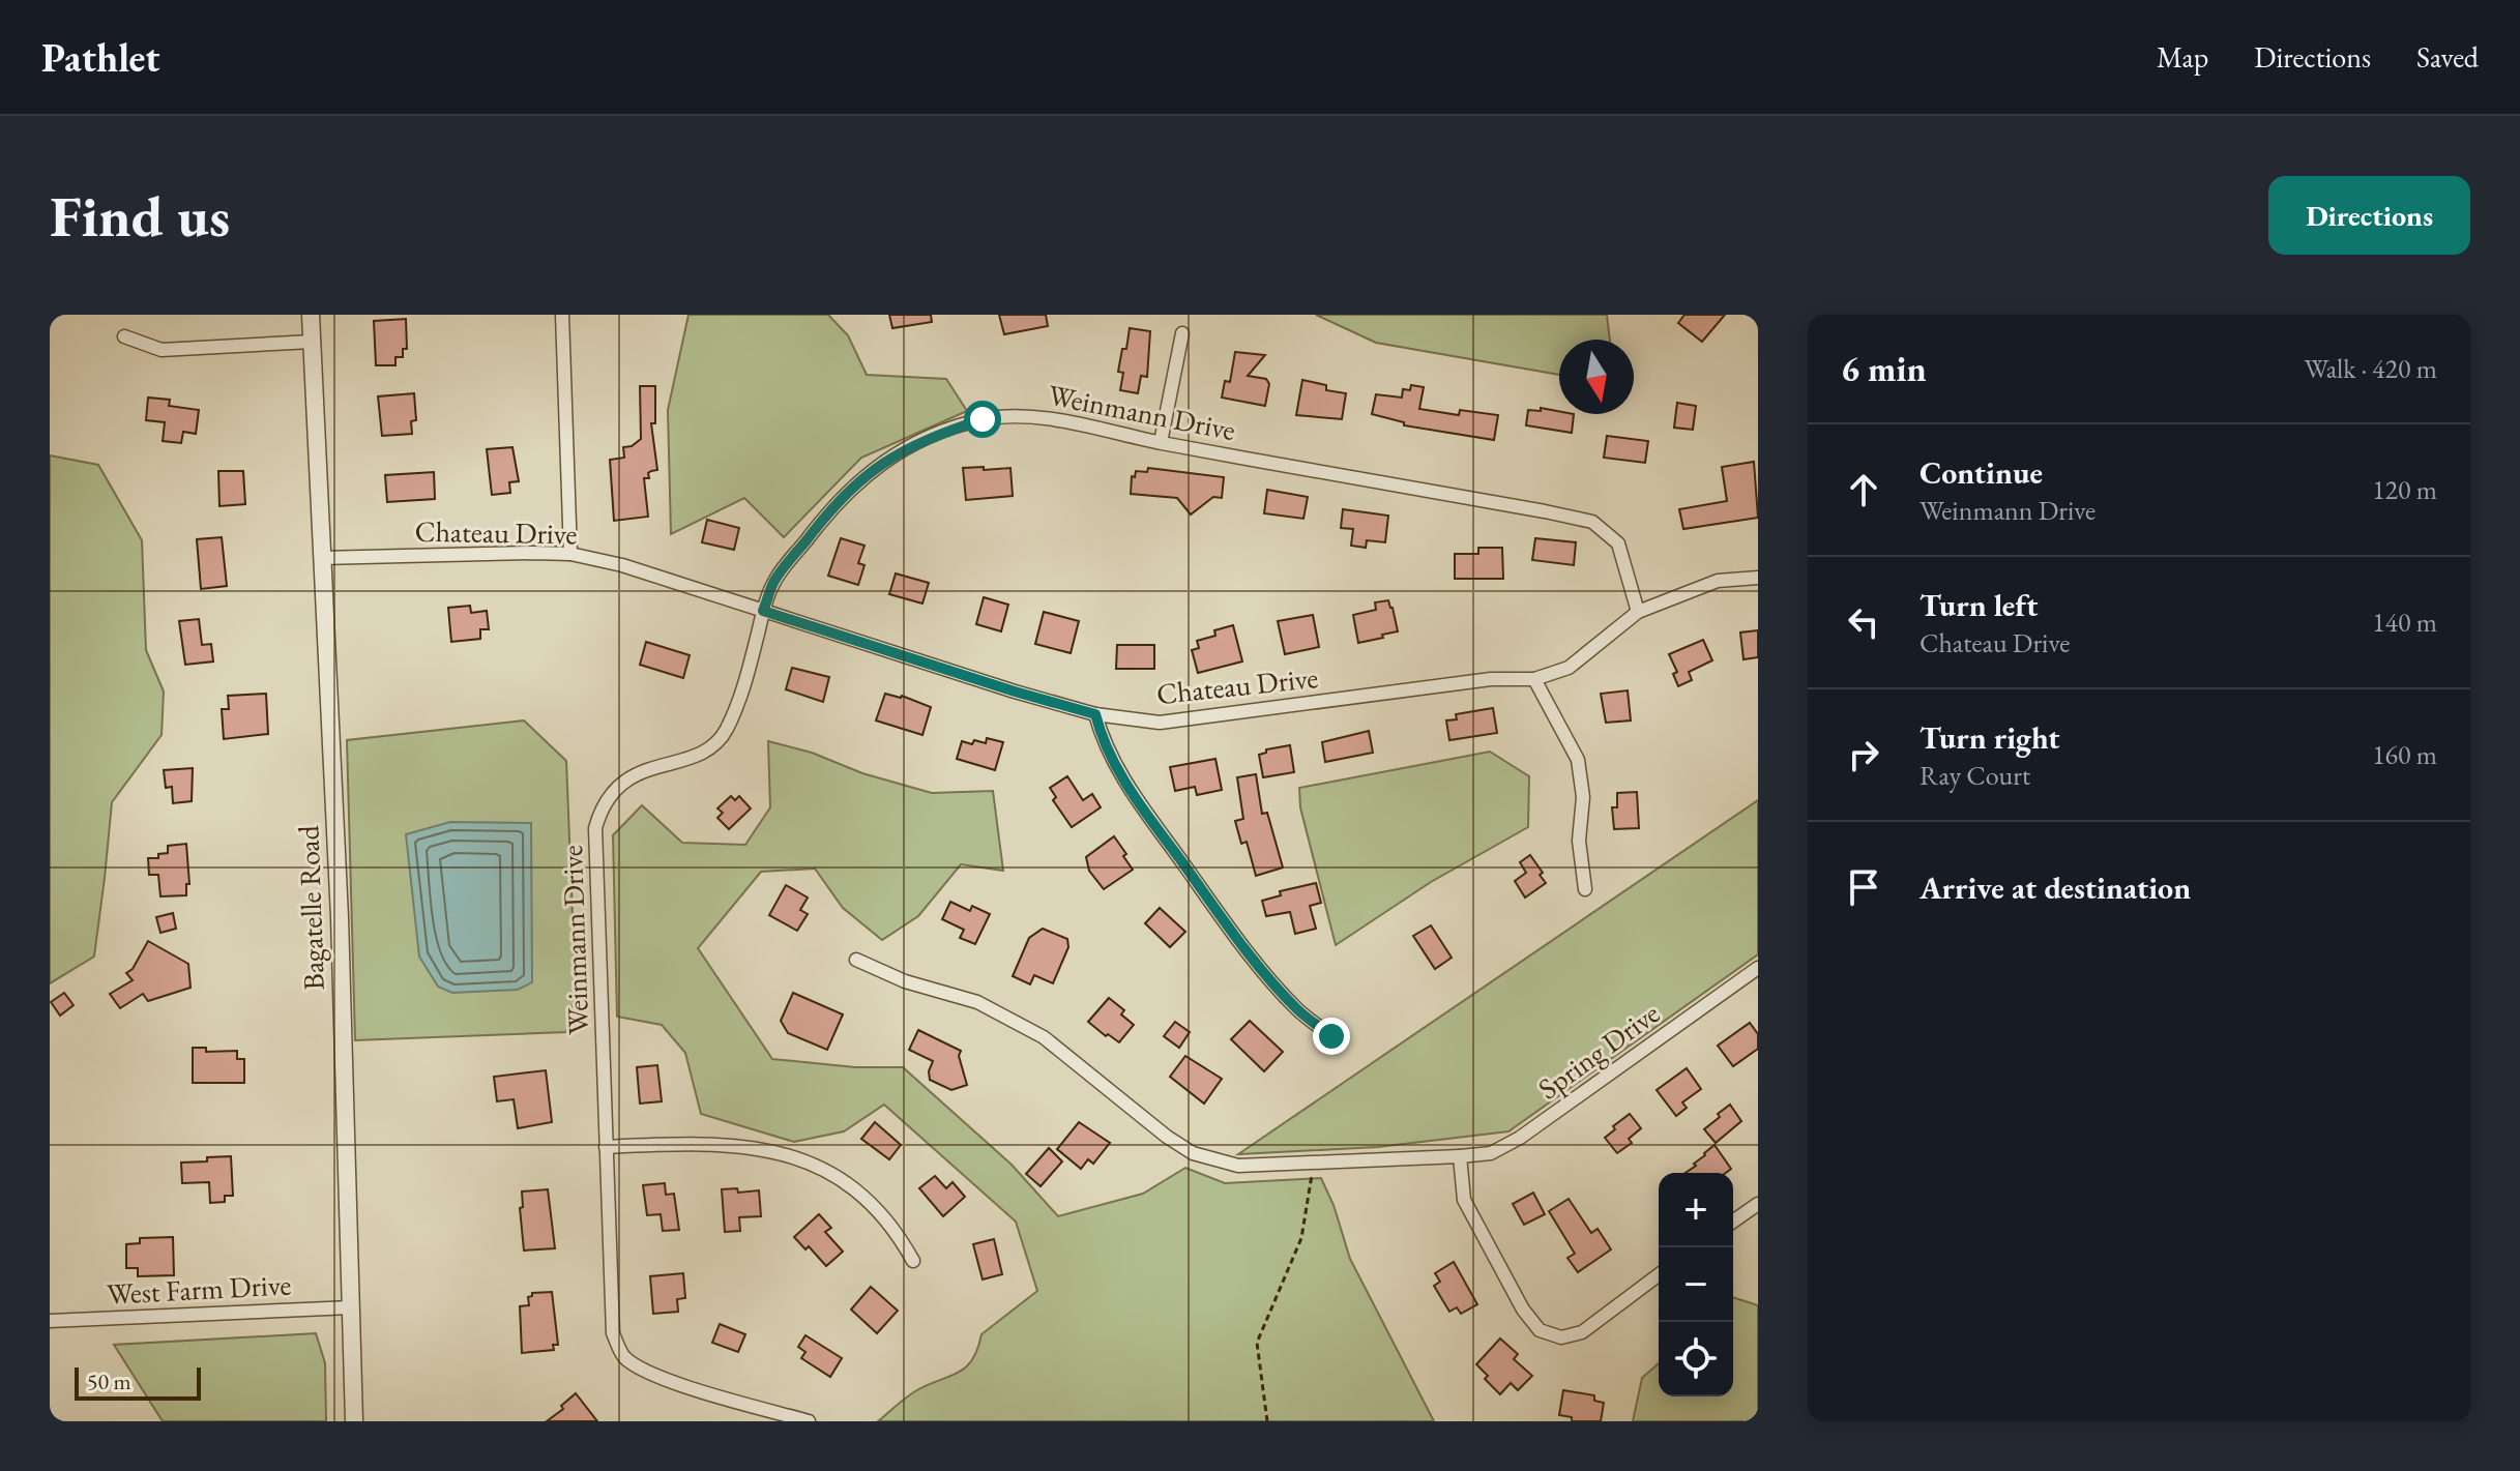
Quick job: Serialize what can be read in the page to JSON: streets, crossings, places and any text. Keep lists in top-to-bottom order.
{
  "streets": {
    "street": [
      "Weinmann Drive",
      "Chateau Drive",
      "Bagatelle Road",
      "Spring Drive",
      "West Farm Drive"
    ]
  },
  "crossings": [
    ["Weinmann Drive", "Chateau Drive"],
    ["Chateau Drive", "Bagatelle Road"],
    ["Bagatelle Road", "West Farm Drive"]
  ],
  "scale_bar": "50 m",
  "north": "bottom",
  "page": {
    "header": "Pathlet",
    "nav": ["Map", "Directions", "Saved"],
    "buttons": "Directions",
    "title": "Find us",
    "heading": ["6 min", "Walk · 420 m"],
    "list": [
      ["Continue", "Weinmann Drive", "120 m"],
      ["Turn left", "Chateau Drive", "140 m"],
      ["Turn right", "Ray Court", "160 m"],
      "Arrive at destination"
    ],
    "map_buttons": ["+", "−"],
    "scale": "50 m"
  }
}
